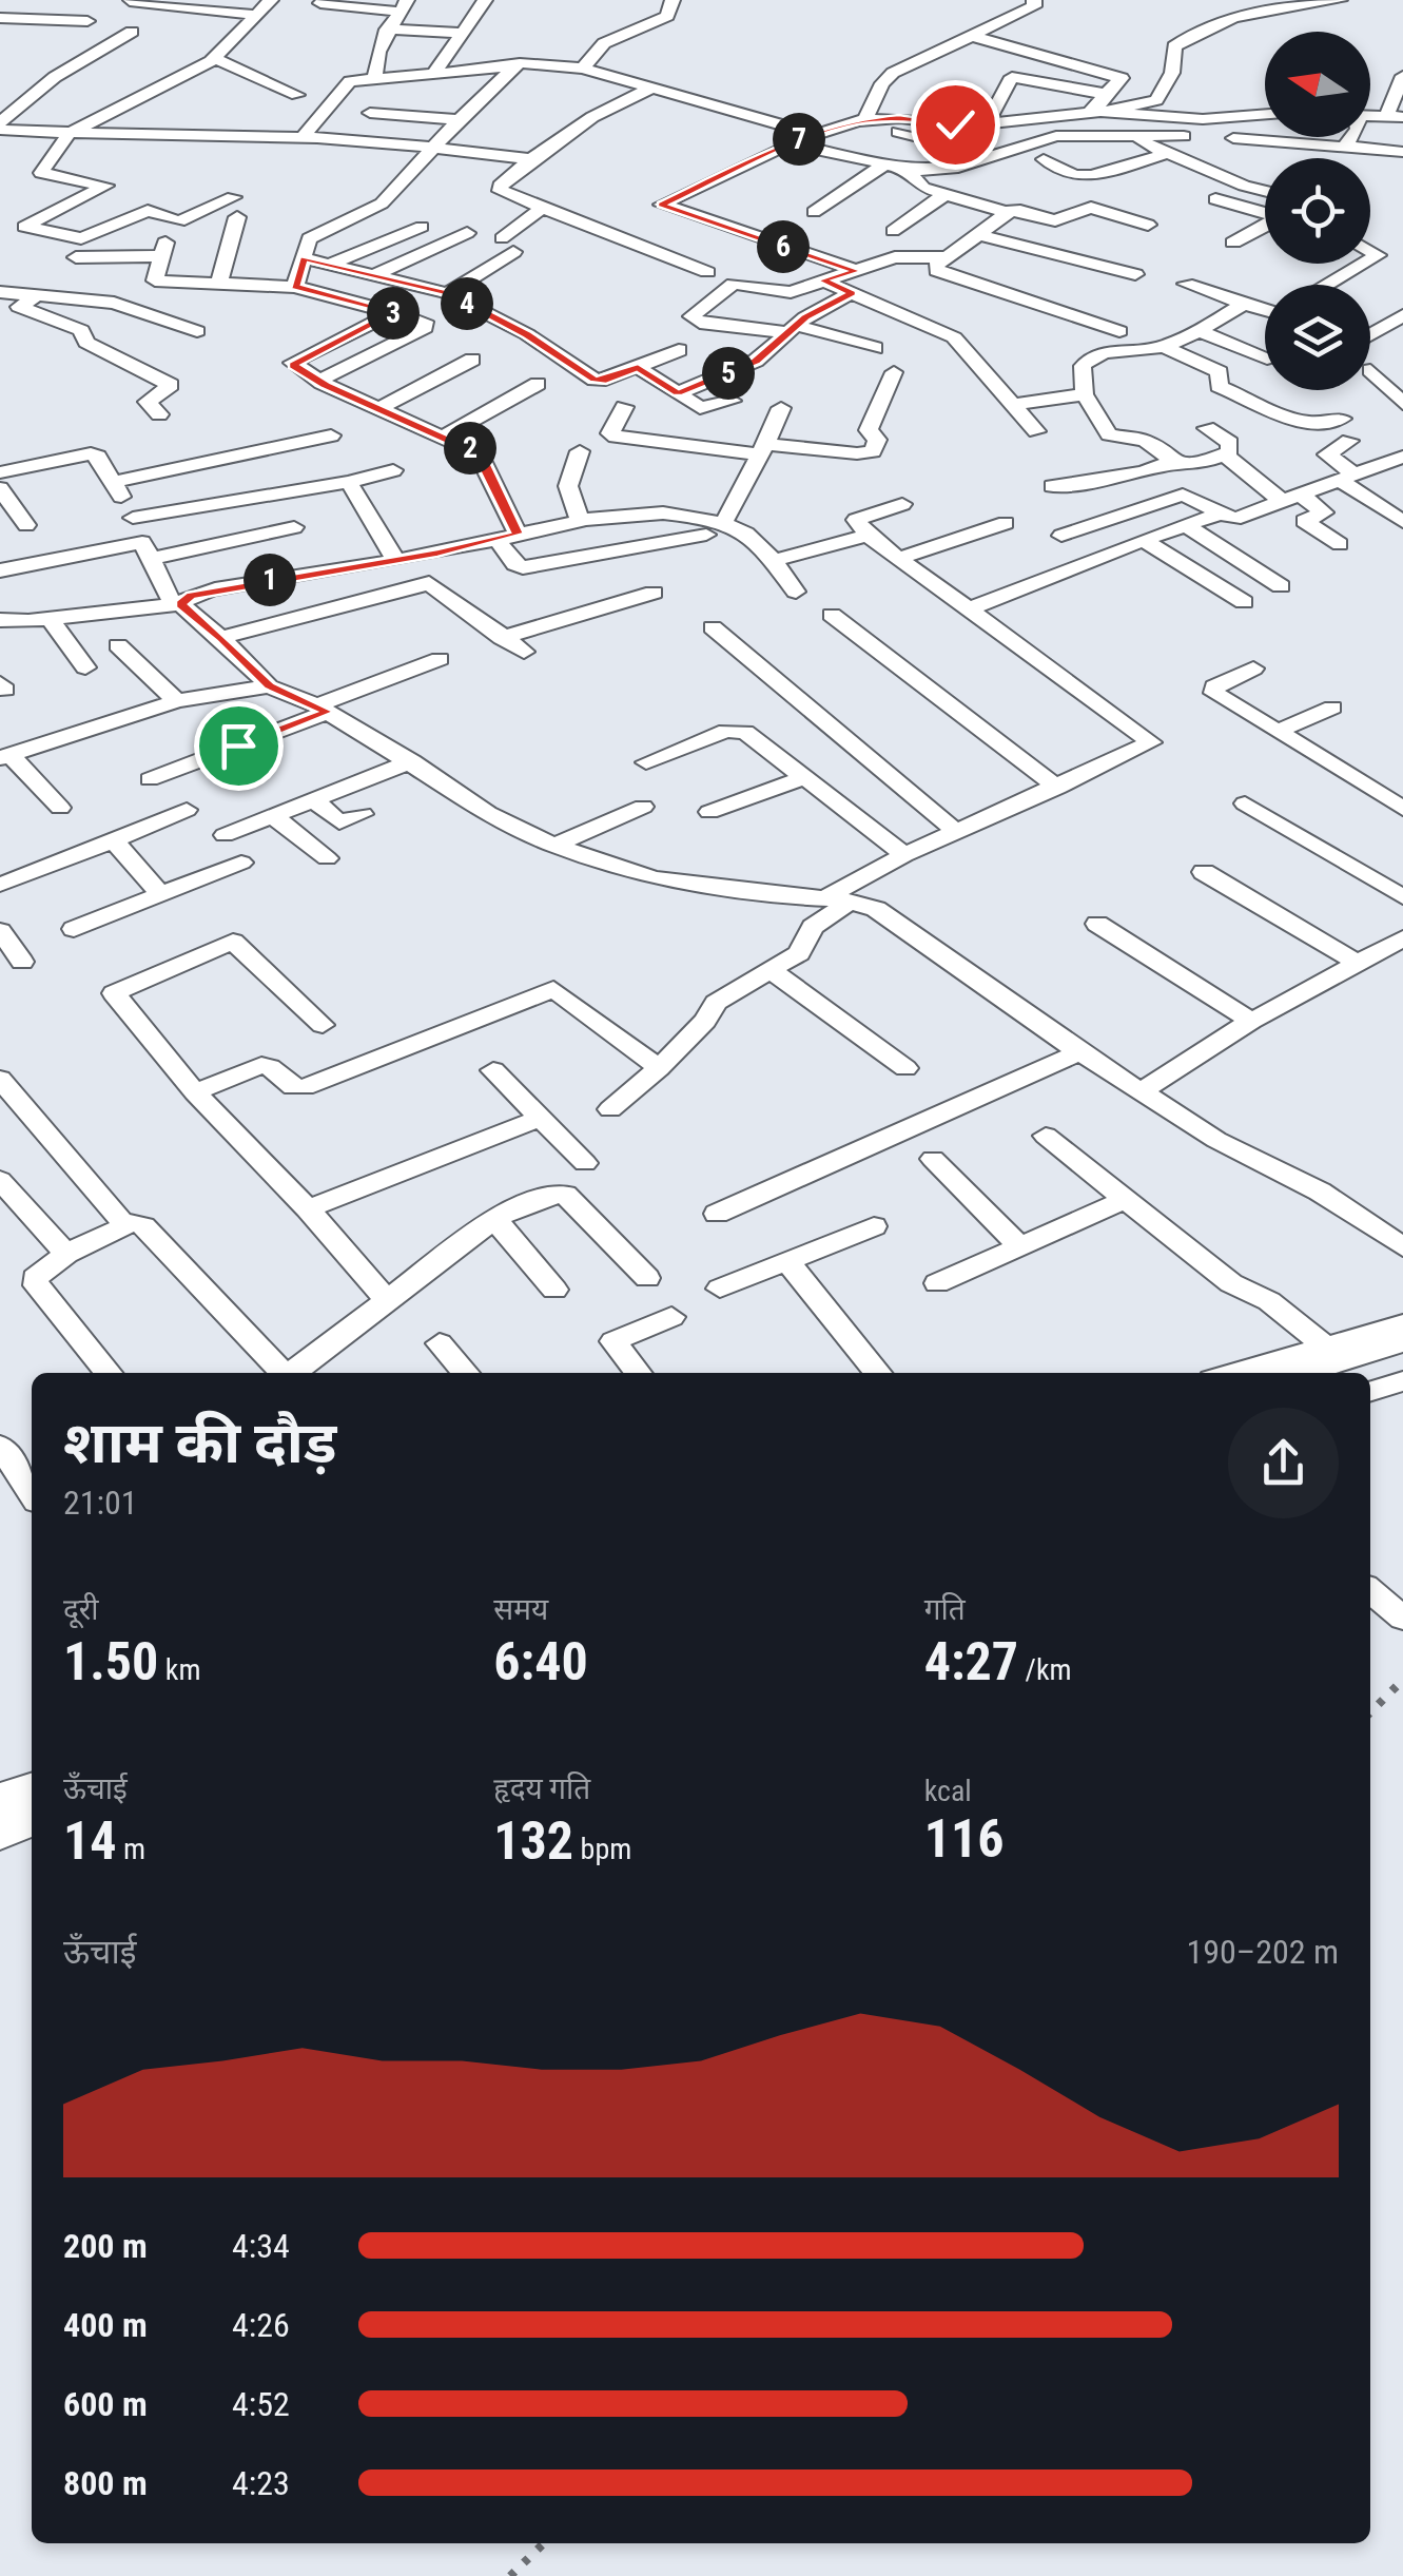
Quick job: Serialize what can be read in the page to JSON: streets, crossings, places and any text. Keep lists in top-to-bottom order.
{
  "north": "left",
  "page": {
    "pins": [
      "7",
      "6",
      "4",
      "3",
      "5",
      "2",
      "1"
    ],
    "heading": ["शाम की दौड़", "21:01"],
    "stats": [
      ["दूरी", "1.50 km"],
      ["समय", "6:40"],
      ["गति", "4:27 /km"],
      ["ऊँचाई", "14 m"],
      ["हृदय गति", "132 bpm"],
      ["kcal", "116"]
    ],
    "chart": ["ऊँचाई", "190–202 m"],
    "list": [
      {
        "name": "200 m",
        "note": "4:34"
      },
      {
        "name": "400 m",
        "note": "4:26"
      },
      {
        "name": "600 m",
        "note": "4:52"
      },
      {
        "name": "800 m",
        "note": "4:23"
      }
    ]
  }
}
